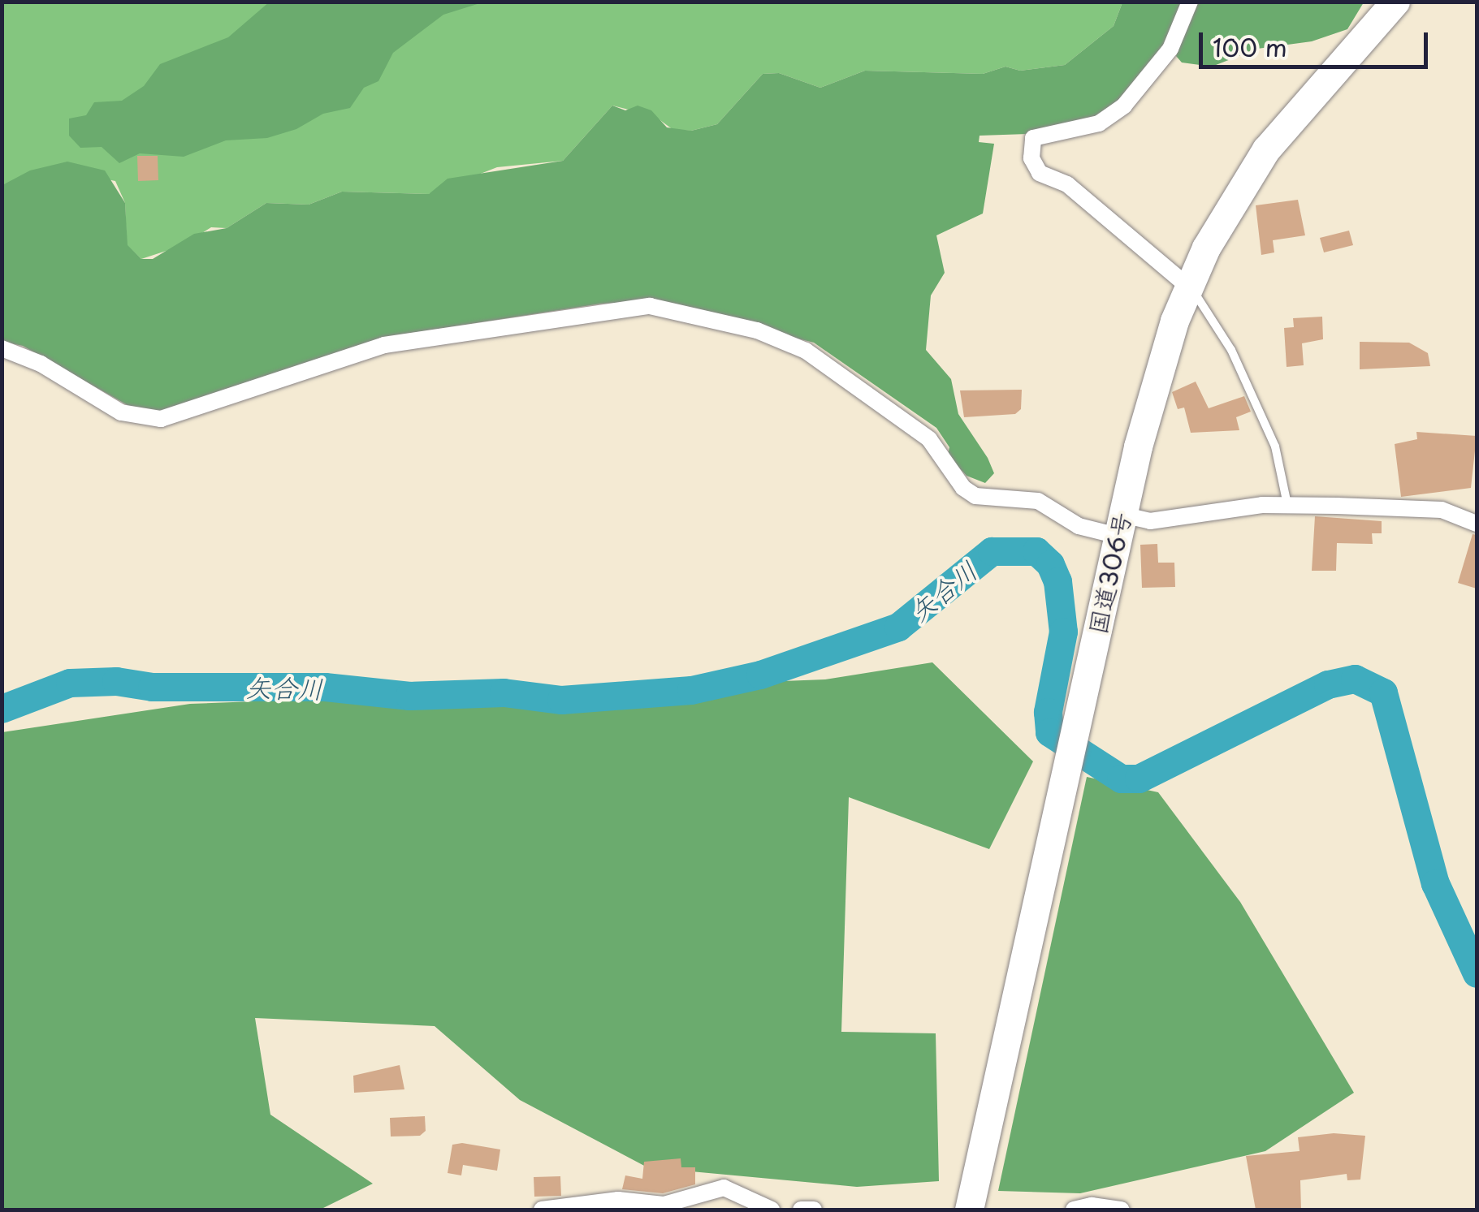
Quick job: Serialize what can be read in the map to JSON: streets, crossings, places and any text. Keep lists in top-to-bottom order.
{
  "streets": {
    "highway": ["国道306号"]
  },
  "water": ["矢合川"],
  "scale_bar": "100 m"
}
